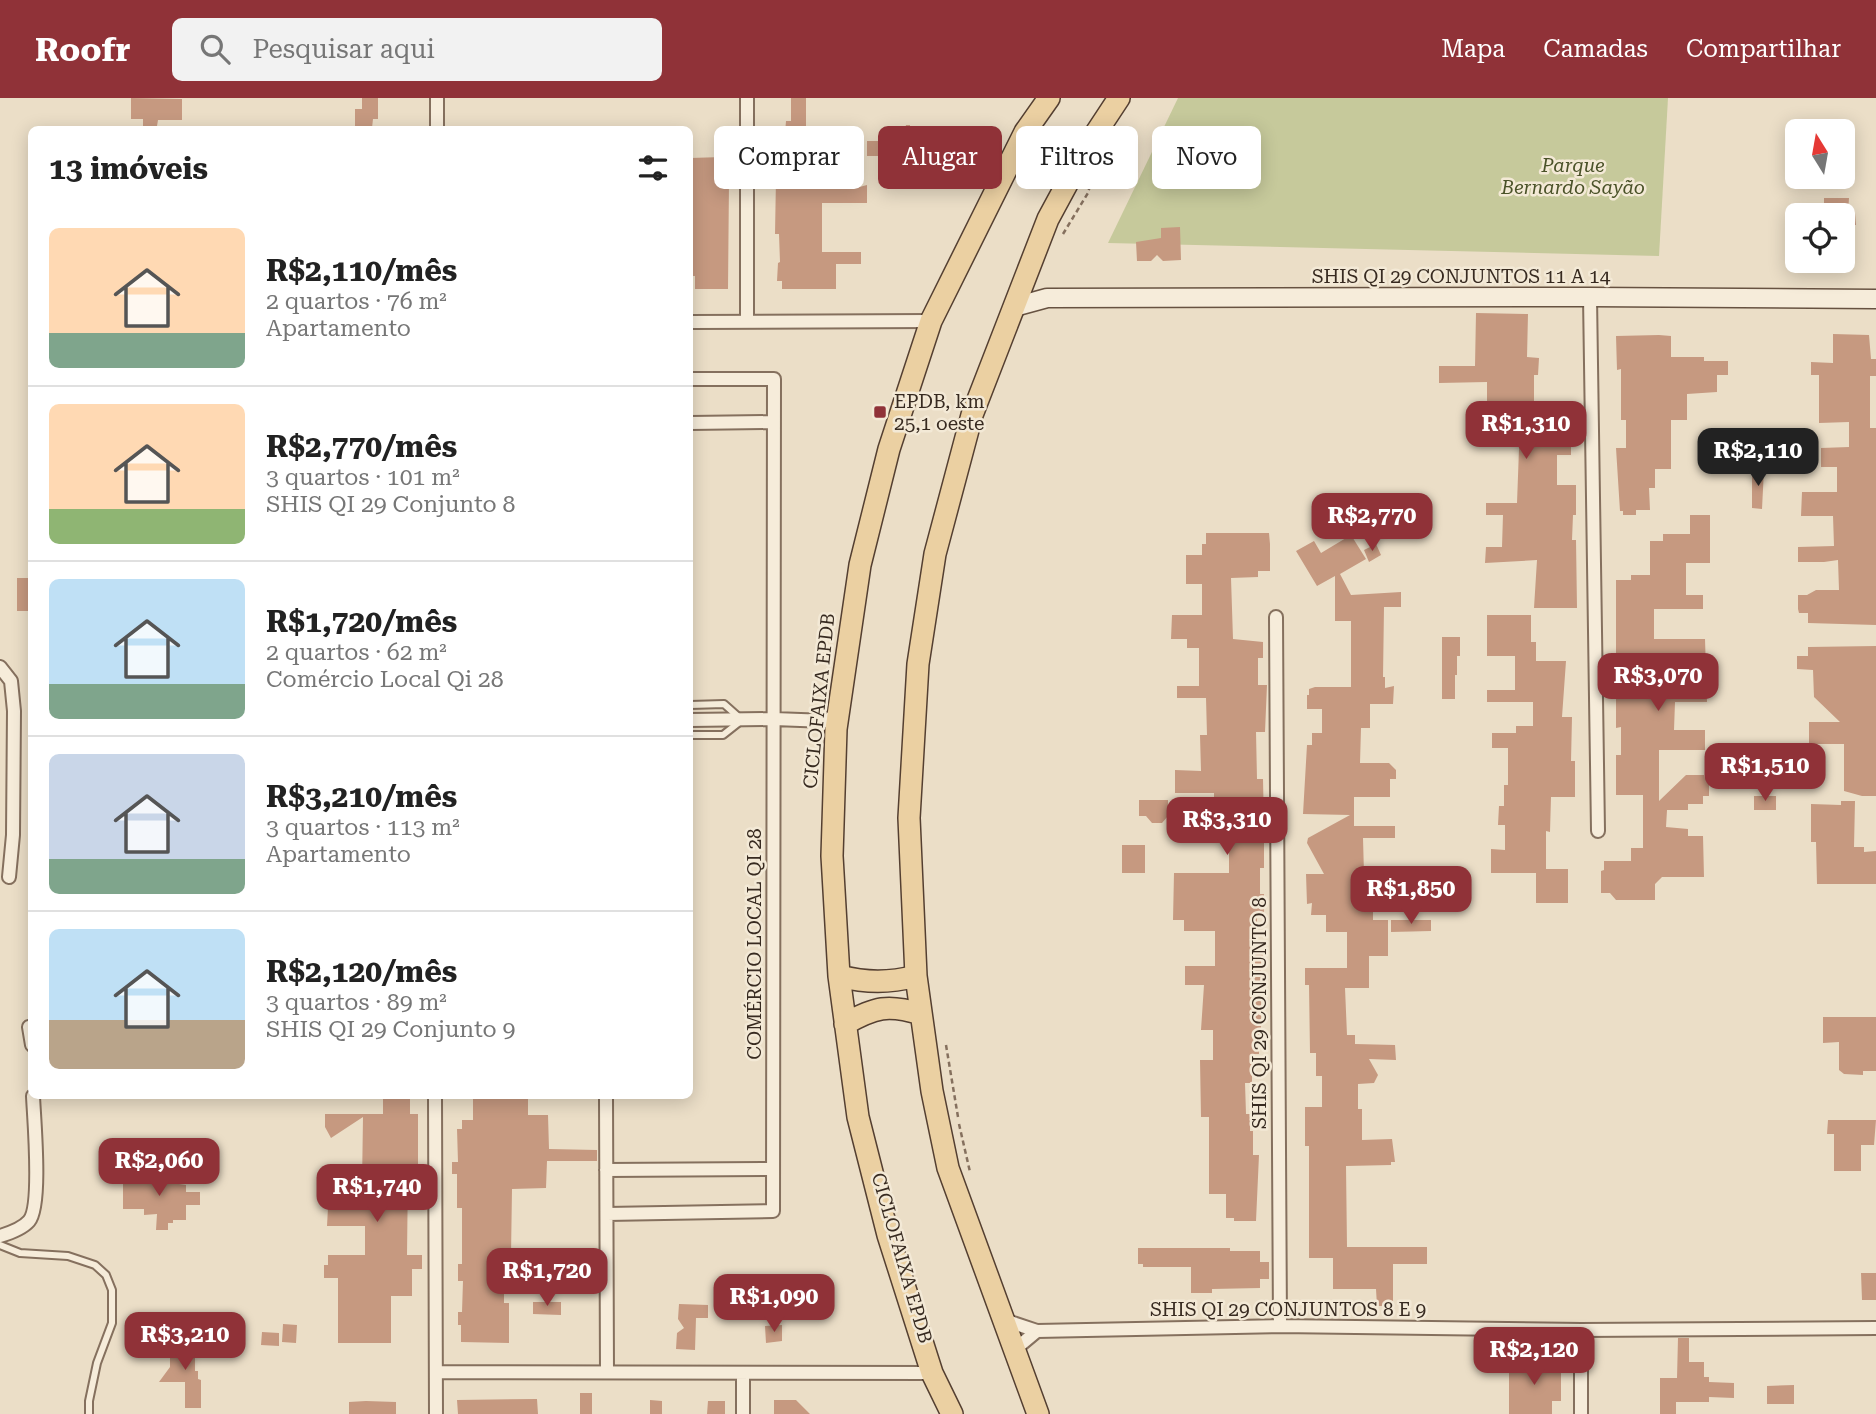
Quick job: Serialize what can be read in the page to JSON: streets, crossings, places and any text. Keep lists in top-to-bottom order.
{
  "streets": {
    "street": [
      "SHIS QI 29 CONJUNTOS 11 A 14",
      "COMÉRCIO LOCAL QI 28",
      "SHIS QI 29 CONJUNTO 8",
      "SHIS QI 29 CONJUNTOS 8 E 9"
    ]
  },
  "crossings": [
    ["SHIS QI 29 CONJUNTO 8", "SHIS QI 29 CONJUNTOS 8 E 9"]
  ],
  "parks": ["Parque Bernardo Sayão"],
  "places": {
    "transit": ["EPDB, km 25,1 oeste"]
  },
  "north": "top",
  "page": {
    "header": "Roofr",
    "search": "Pesquisar aqui",
    "nav": ["Mapa", "Camadas", "Compartilhar"],
    "chip": [
      "Comprar",
      "Alugar",
      "Filtros",
      "Novo"
    ],
    "heading": "13 imóveis",
    "list": [
      {
        "name": "R$2,110/mês",
        "note": "2 quartos · 76 m² · Apartamento"
      },
      {
        "name": "R$2,770/mês",
        "note": "3 quartos · 101 m² · SHIS QI 29 Conjunto 8"
      },
      {
        "name": "R$1,720/mês",
        "note": "2 quartos · 62 m² · Comércio Local Qi 28"
      },
      {
        "name": "R$3,210/mês",
        "note": "3 quartos · 113 m² · Apartamento"
      },
      {
        "name": "R$2,120/mês",
        "note": "3 quartos · 89 m² · SHIS QI 29 Conjunto 9"
      }
    ],
    "price": [
      "R$1,310",
      "R$2,110",
      "R$2,770",
      "R$3,070",
      "R$1,510",
      "R$3,310",
      "R$1,850",
      "R$2,060",
      "R$1,740",
      "R$1,720",
      "R$1,090",
      "R$3,210",
      "R$2,120"
    ]
  }
}
